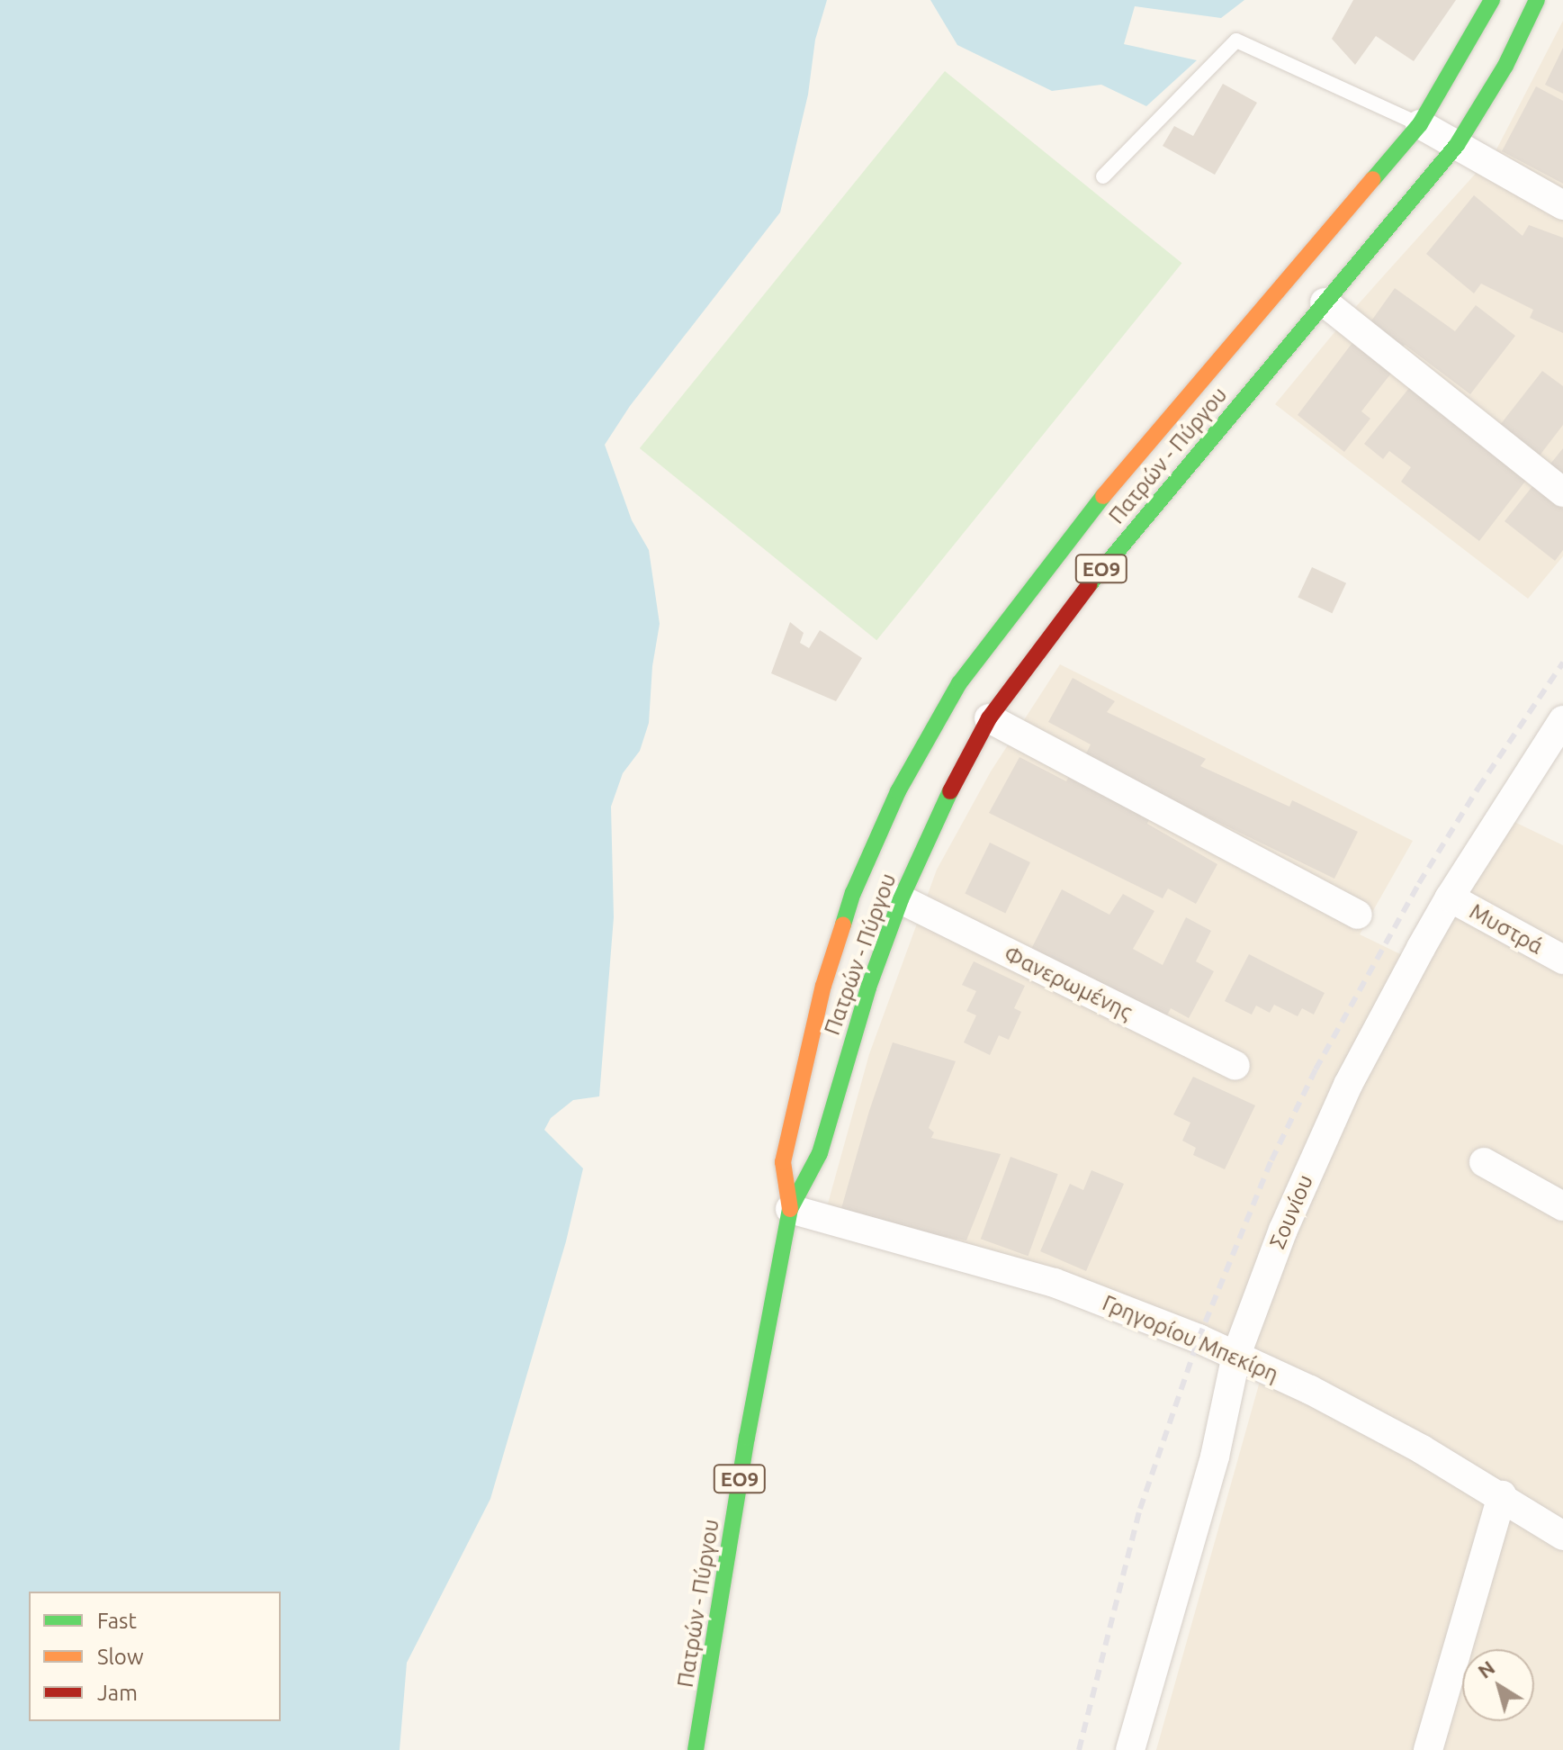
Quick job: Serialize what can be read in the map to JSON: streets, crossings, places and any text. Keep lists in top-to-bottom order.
{
  "streets": {
    "main road": ["Πατρών - Πύργου", "ΕΟ9"],
    "street": [
      "Μυστρά",
      "Φανερωμένης",
      "Σουνίου",
      "Γρηγορίου Μπεκίρη"
    ]
  },
  "crossings": [
    ["Πατρών - Πύργου", "Φανερωμένης"],
    ["Πατρών - Πύργου", "Γρηγορίου Μπεκίρη"],
    ["Μυστρά", "Σουνίου"],
    ["Σουνίου", "Γρηγορίου Μπεκίρη"]
  ],
  "legend": ["Fast", "Slow", "Jam"],
  "north": "top left"
}
